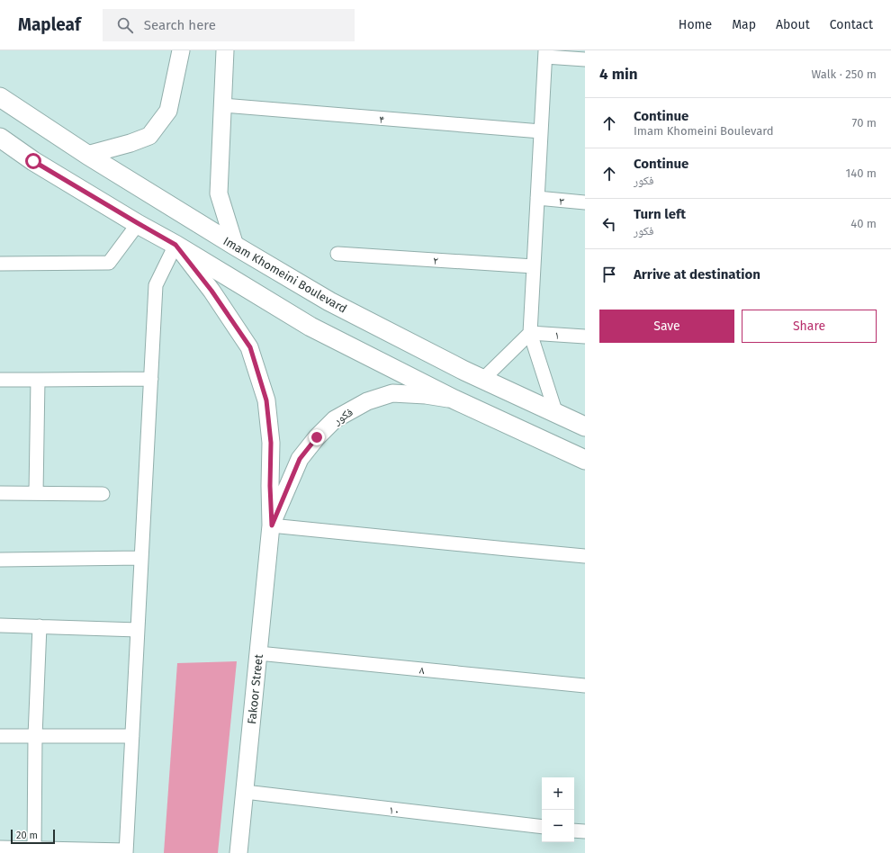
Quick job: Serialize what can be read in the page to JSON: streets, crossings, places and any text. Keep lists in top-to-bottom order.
{
  "streets": {
    "main road": ["Imam Khomeini Boulevard"],
    "street": [
      "۴",
      "۳",
      "۲",
      "۱",
      "فکور",
      "۸",
      "Fakoor Street",
      "۱۰"
    ]
  },
  "crossings": [
    ["فکور", "Fakoor Street"],
    ["۸", "Fakoor Street"],
    ["Fakoor Street", "۱۰"]
  ],
  "scale_bar": "20 m",
  "page": {
    "header": "Mapleaf",
    "search": "Search here",
    "nav": [
      "Home",
      "Map",
      "About",
      "Contact"
    ],
    "heading": ["4 min", "Walk · 250 m"],
    "list": [
      ["Continue", "Imam Khomeini Boulevard", "70 m"],
      ["Continue", "فکور", "140 m"],
      ["Turn left", "فکور", "40 m"],
      "Arrive at destination"
    ],
    "buttons": ["Save", "Share"],
    "map_buttons": ["+", "−"],
    "scale": "20 m"
  }
}
